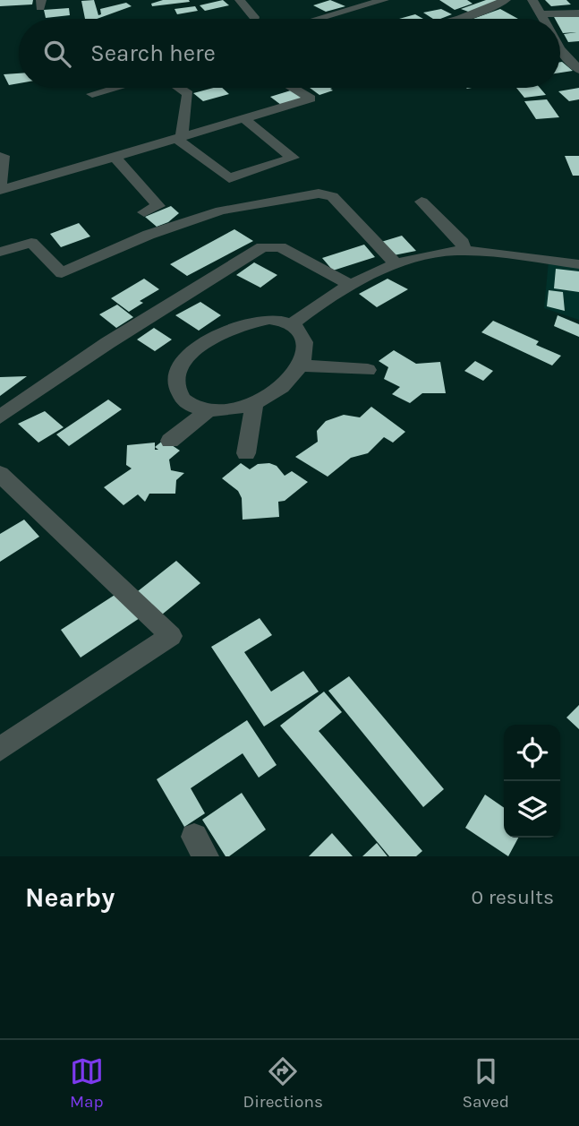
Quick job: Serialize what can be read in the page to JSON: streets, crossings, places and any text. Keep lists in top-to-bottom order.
{
  "page": {
    "search": "Search here",
    "heading": ["Nearby", "0 results"],
    "nav": ["Map", "Directions", "Saved"]
  }
}
